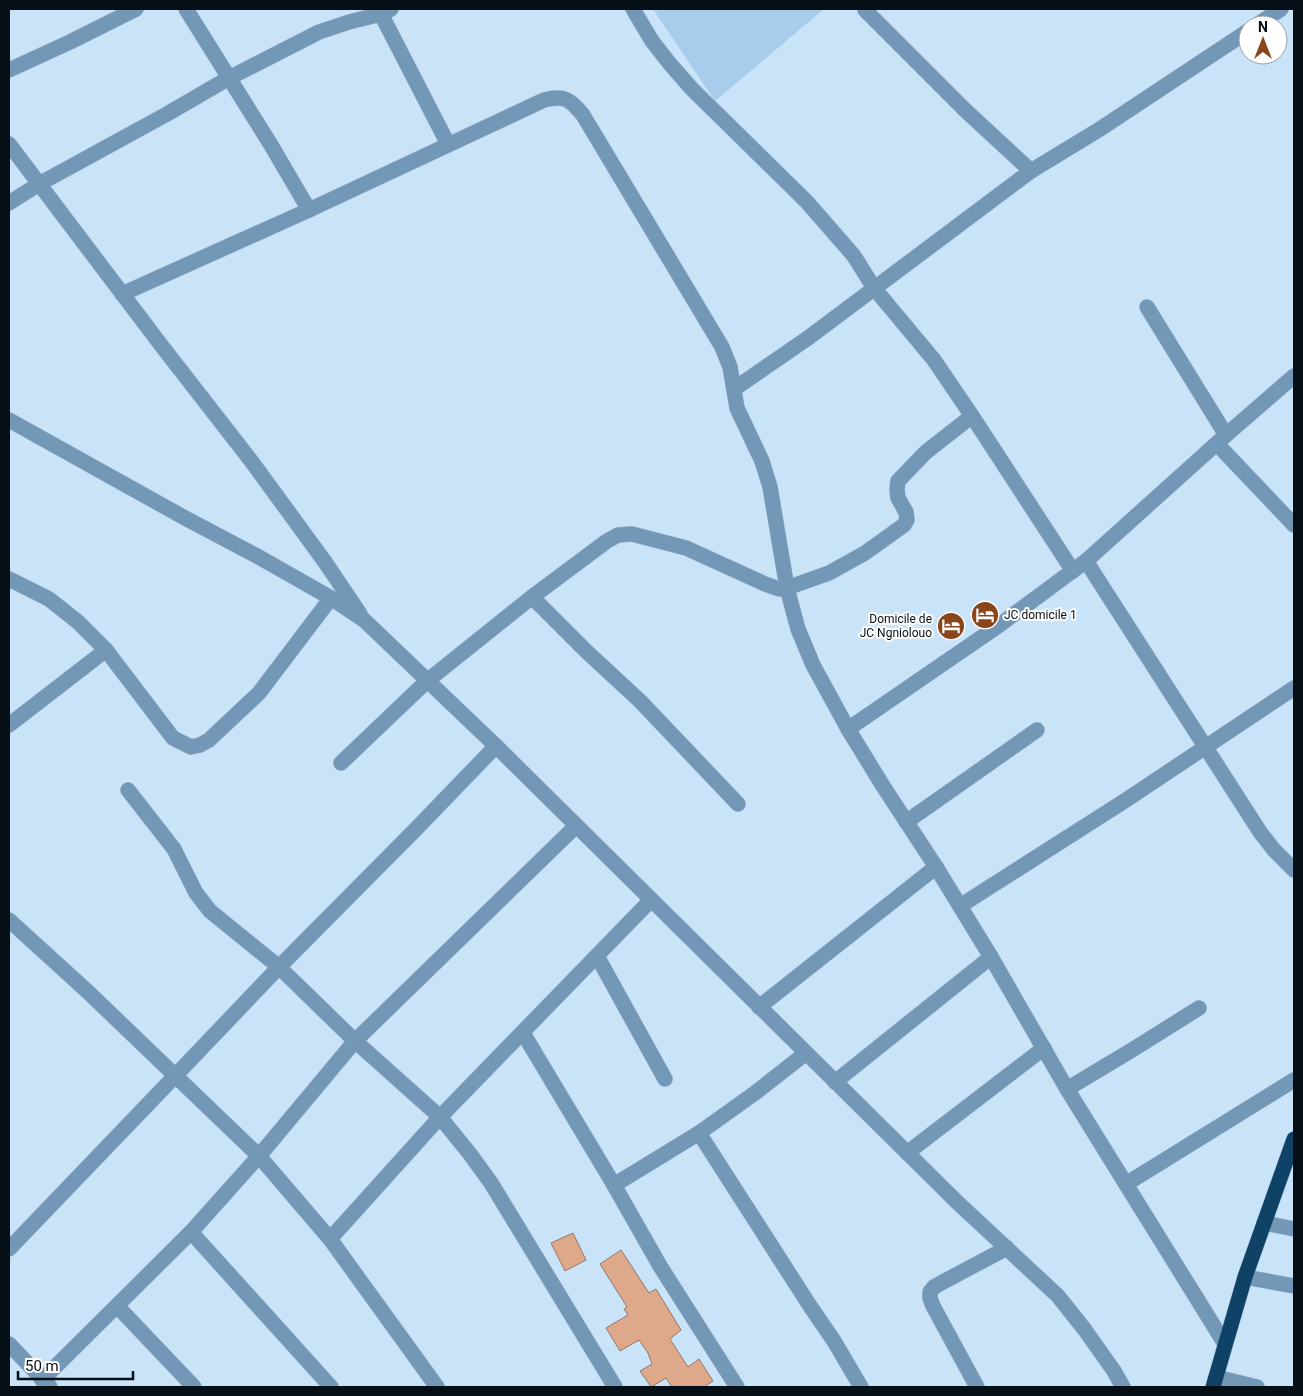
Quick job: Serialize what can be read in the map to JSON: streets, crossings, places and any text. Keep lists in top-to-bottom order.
{
  "places": {
    "hotel": ["JC domicile 1", "Domicile de JC Ngniolouo"]
  },
  "scale_bar": "50 m",
  "north": "top"
}
